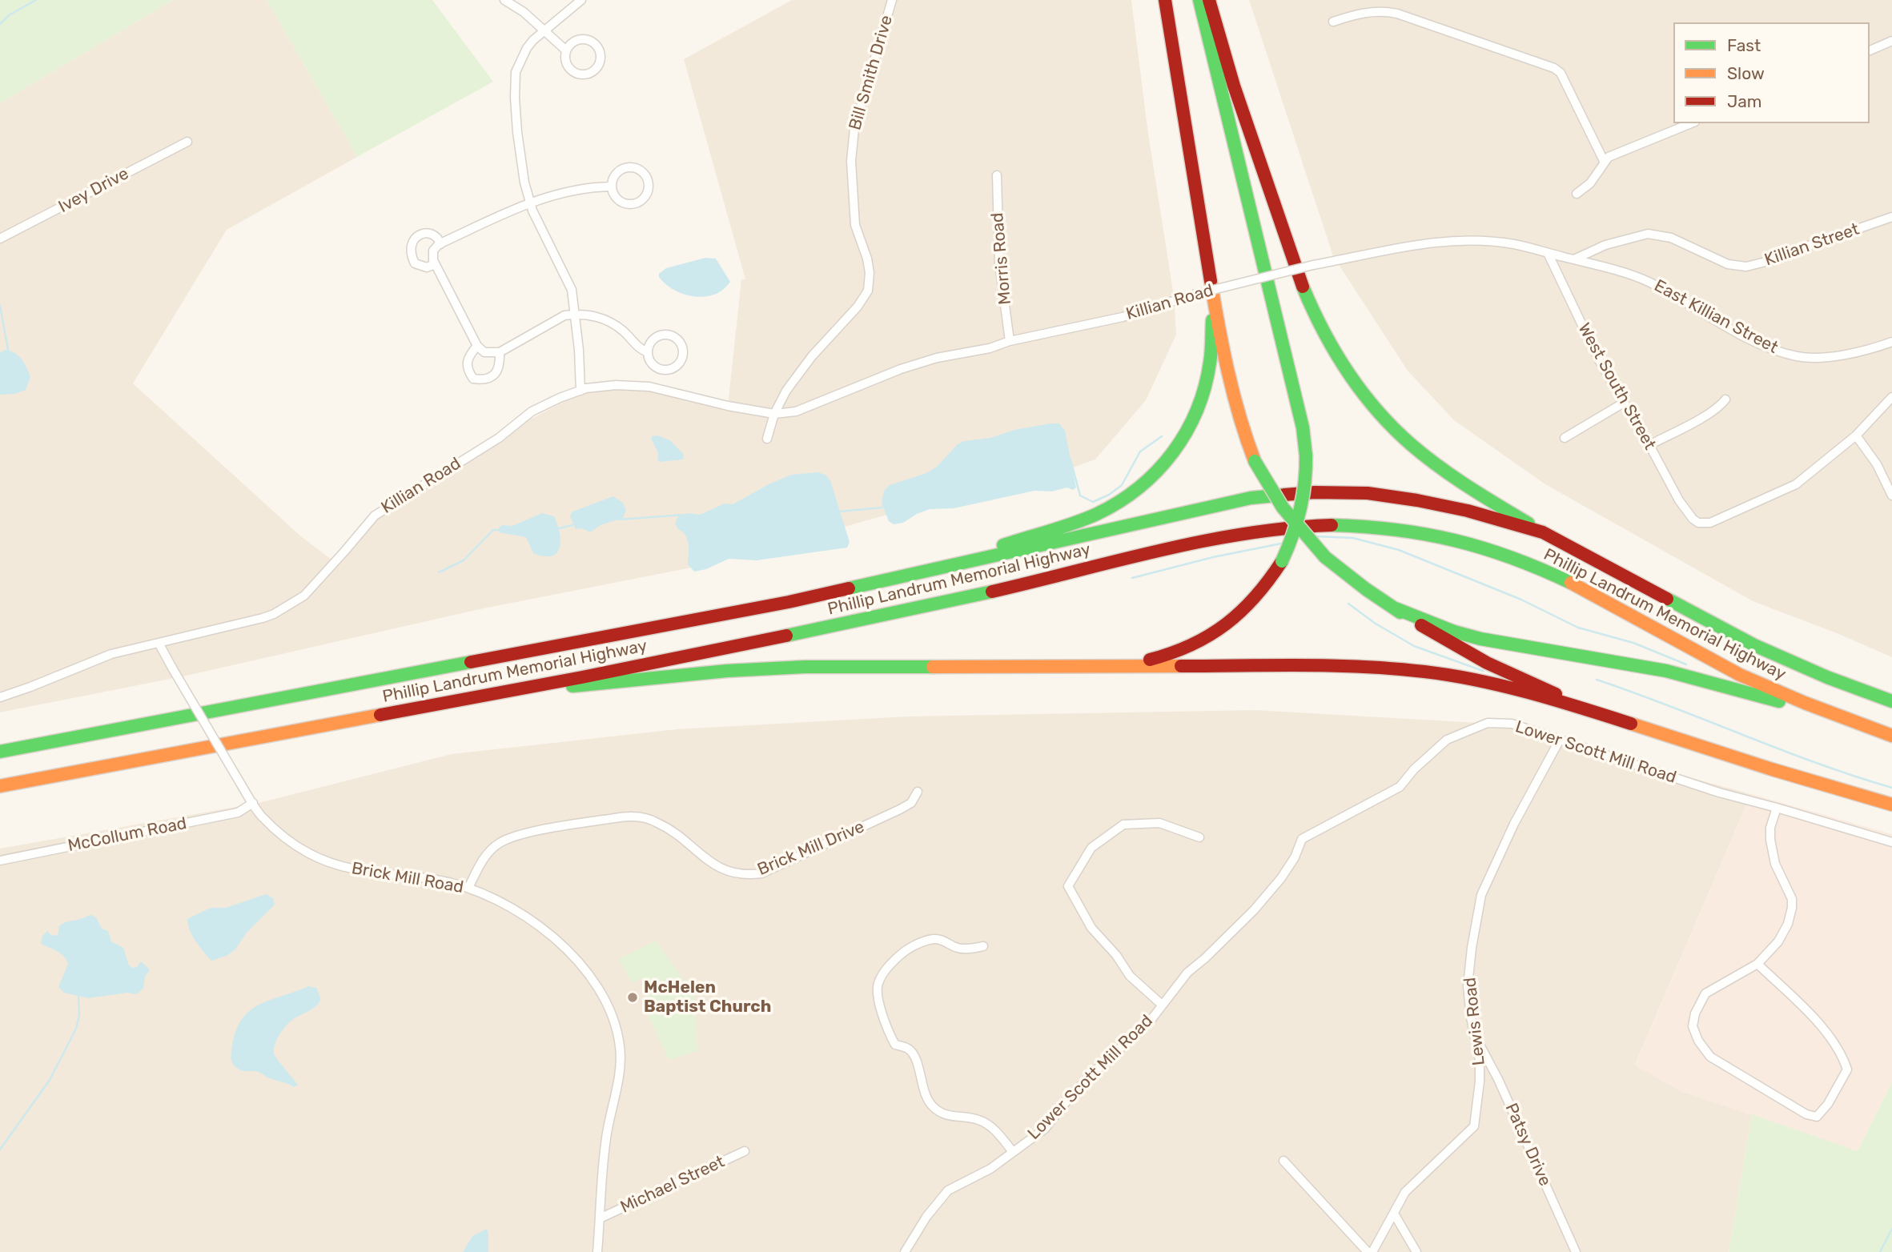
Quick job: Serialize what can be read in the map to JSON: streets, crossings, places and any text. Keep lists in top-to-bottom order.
{
  "streets": {
    "highway": ["Phillip Landrum Memorial Highway"],
    "street": [
      "Bill Smith Drive",
      "Ivey Drive",
      "Killian Street",
      "Morris Road",
      "Killian Road",
      "East Killian Street",
      "West South Street",
      "Lower Scott Mill Road",
      "McCollum Road",
      "Brick Mill Drive",
      "Brick Mill Road",
      "Lewis Road",
      "Patsy Drive",
      "Michael Street"
    ]
  },
  "crossings": [
    ["Bill Smith Drive", "Killian Road"],
    ["Killian Street", "Killian Road"],
    ["Killian Street", "East Killian Street"],
    ["Morris Road", "Killian Road"],
    ["Killian Road", "East Killian Street"],
    ["Killian Road", "West South Street"],
    ["Killian Road", "Brick Mill Road"],
    ["Lower Scott Mill Road", "Lewis Road"],
    ["McCollum Road", "Brick Mill Road"],
    ["Brick Mill Drive", "Brick Mill Road"],
    ["Brick Mill Road", "Michael Street"],
    ["Lewis Road", "Patsy Drive"]
  ],
  "places": ["McHelen Baptist Church"],
  "legend": ["Fast", "Slow", "Jam"]
}
